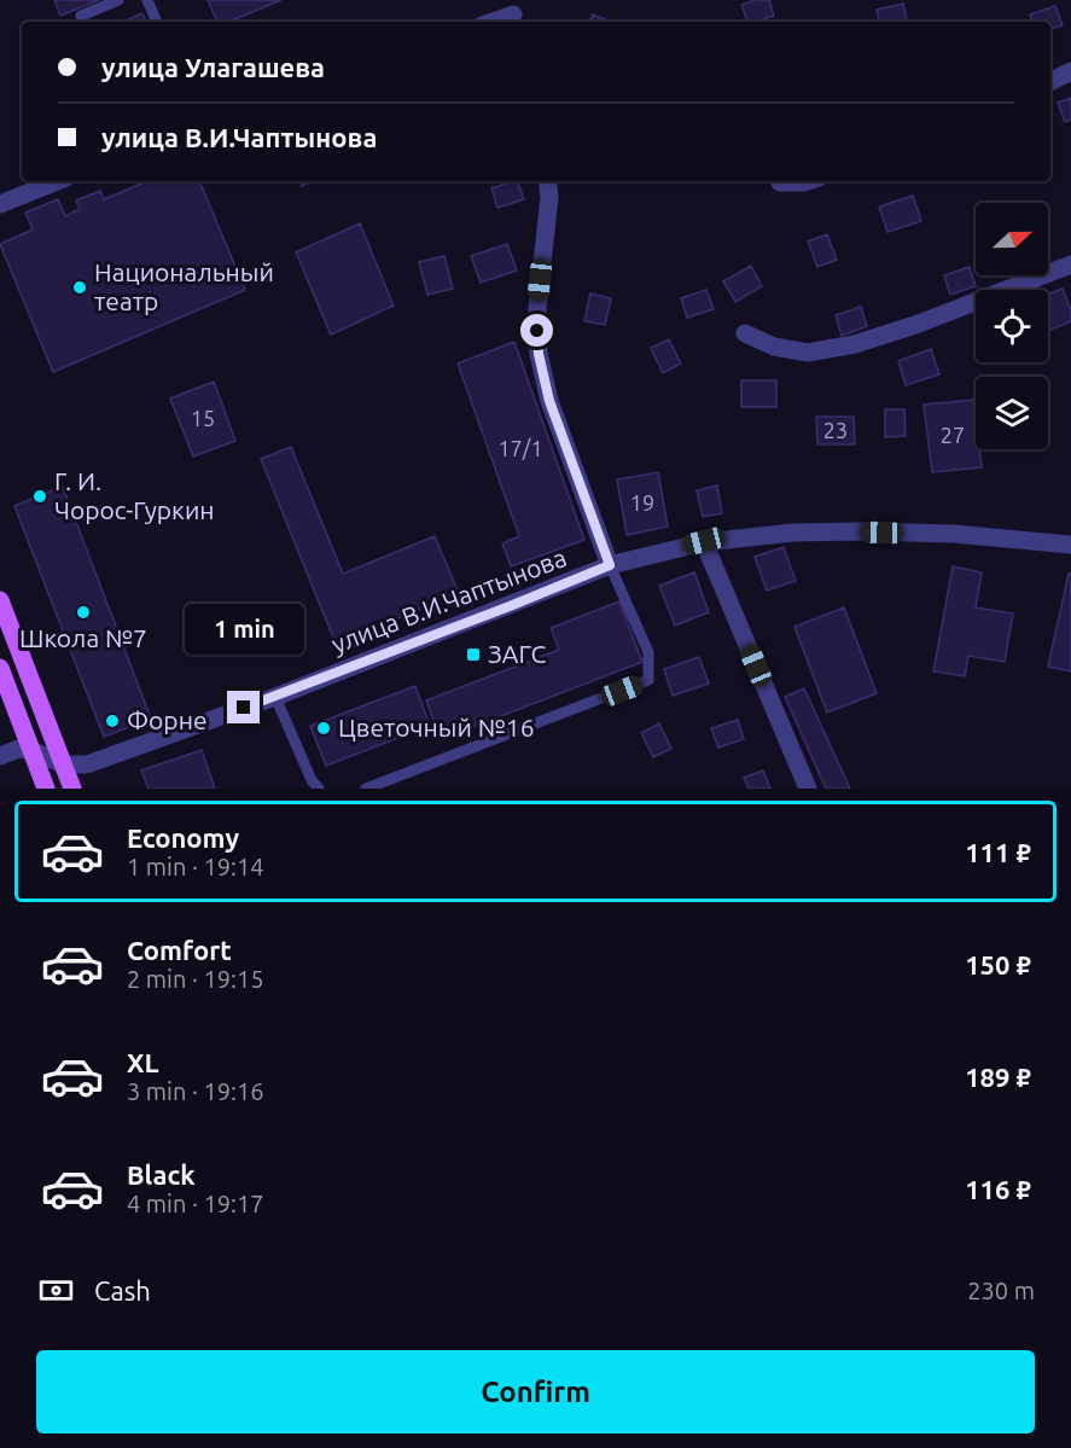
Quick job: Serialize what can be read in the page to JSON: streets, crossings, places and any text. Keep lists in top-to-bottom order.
{
  "streets": {
    "street": ["улица В.И.Чаптынова"]
  },
  "places": {
    "other": [
      "Национальный театр",
      "Г. И. Чорос-Гуркин",
      "Школа №7",
      "Форне",
      "Цветочный №16"
    ],
    "transit": ["ЗАГС"]
  },
  "house_numbers": [
    "15",
    "23",
    "27",
    "17/1",
    "19"
  ],
  "north": "right",
  "page": {
    "banner": ["улица Улагашева", "улица В.И.Чаптынова"],
    "bubble": "1 min",
    "list": [
      {
        "name": "Economy",
        "note": "1 min · 19:14",
        "value": "111 ₽"
      },
      {
        "name": "Comfort",
        "note": "2 min · 19:15",
        "value": "150 ₽"
      },
      {
        "name": "XL",
        "note": "3 min · 19:16",
        "value": "189 ₽"
      },
      {
        "name": "Black",
        "note": "4 min · 19:17",
        "value": "116 ₽"
      }
    ],
    "pay": ["Cash", "230 m"],
    "buttons": "Confirm"
  }
}
